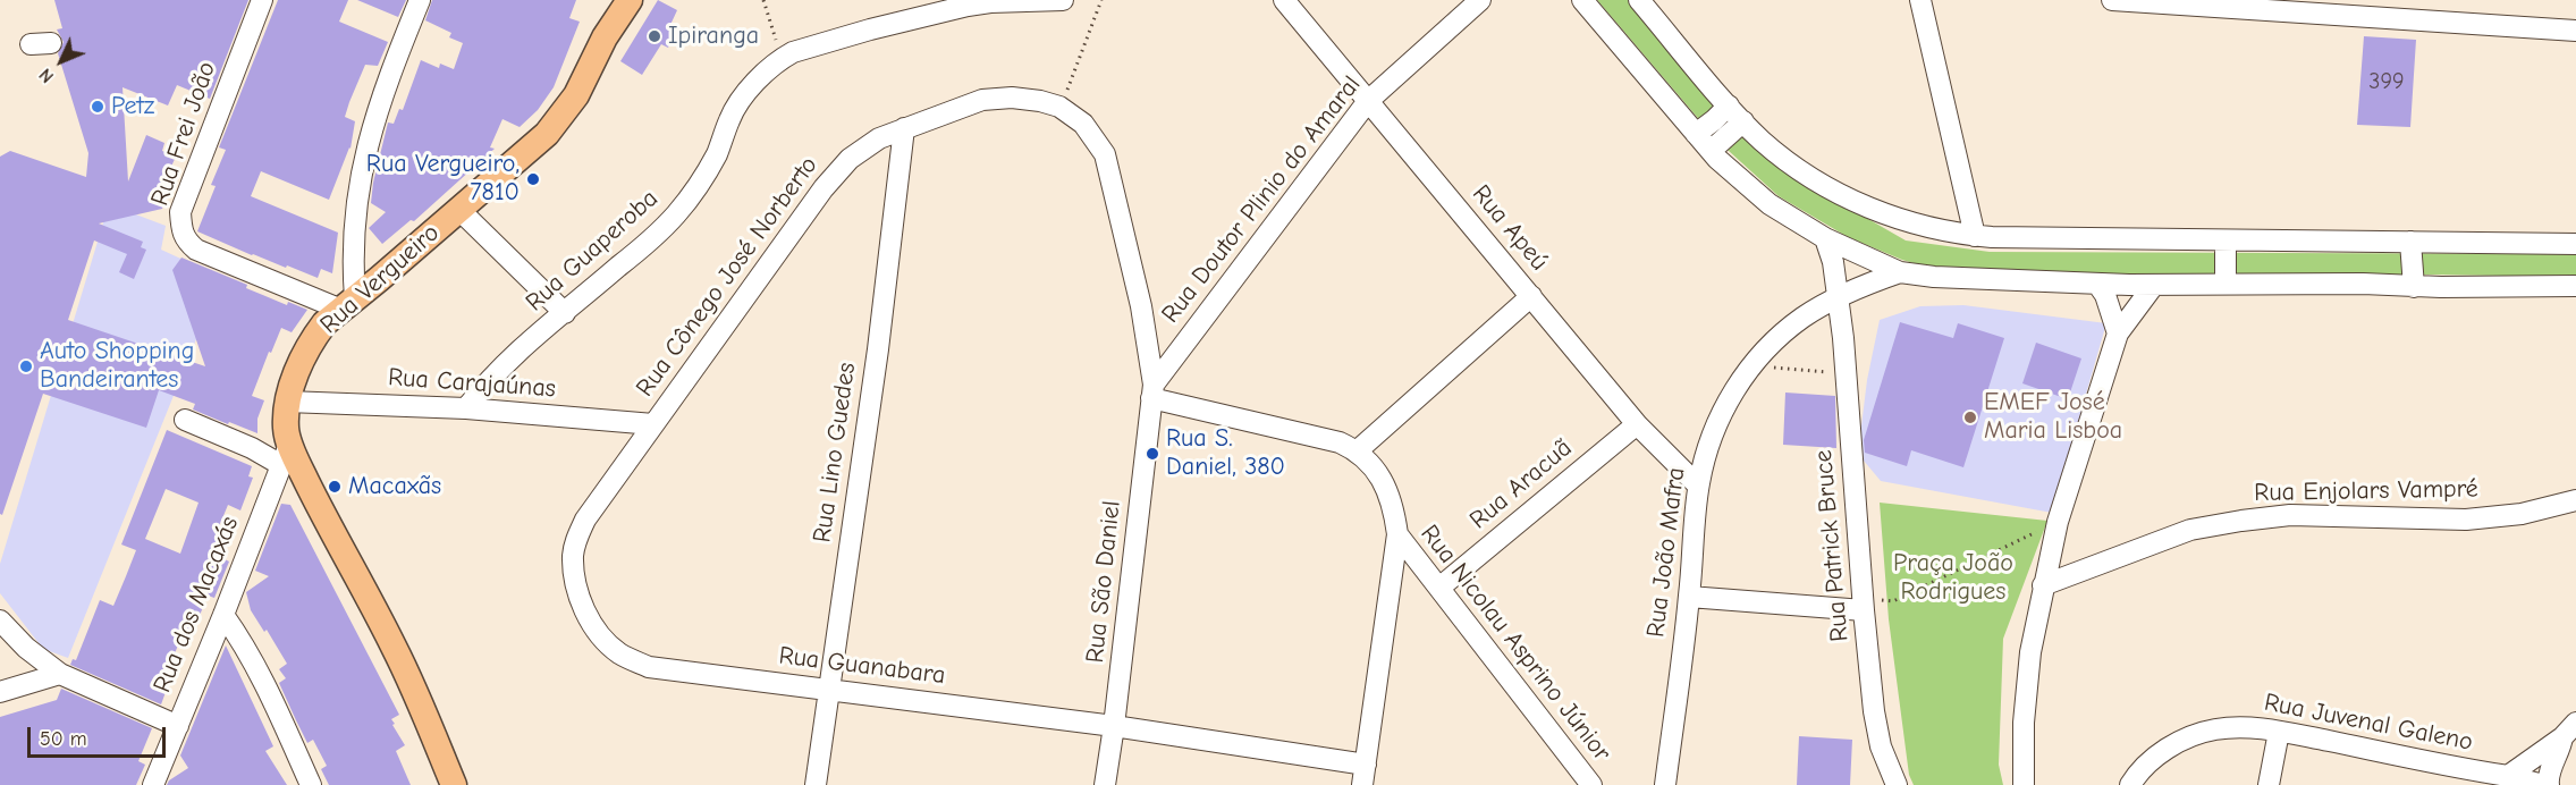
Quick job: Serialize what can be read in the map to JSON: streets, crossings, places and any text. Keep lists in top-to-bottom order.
{
  "streets": {
    "main road": ["Rua Vergueiro"],
    "street": [
      "Rua Frei João",
      "Rua Doutor Plinio do Amaral",
      "Rua Apeú",
      "Rua Guaperoba",
      "Rua Cônego José Norberto",
      "Rua Carajaúnas",
      "Rua Lino Guedes",
      "Rua Aracuã",
      "Rua Enjolars Vampré",
      "Rua Patrick Bruce",
      "Rua João Mafra",
      "Rua São Daniel",
      "Rua dos Macaxás",
      "Rua Nicolau Asprino Júnior",
      "Rua Guanabara",
      "Rua Juvenal Galeno"
    ]
  },
  "crossings": [
    ["Rua Frei João", "Rua Vergueiro"],
    ["Rua Doutor Plinio do Amaral", "Rua Apeú"],
    ["Rua Doutor Plinio do Amaral", "Rua Cônego José Norberto"],
    ["Rua Doutor Plinio do Amaral", "Rua São Daniel"],
    ["Rua Apeú", "Rua Aracuã"],
    ["Rua Apeú", "Rua João Mafra"],
    ["Rua Guaperoba", "Rua Carajaúnas"],
    ["Rua Cônego José Norberto", "Rua Carajaúnas"],
    ["Rua Cônego José Norberto", "Rua Lino Guedes"],
    ["Rua Cônego José Norberto", "Rua São Daniel"],
    ["Rua Cônego José Norberto", "Rua Guanabara"],
    ["Rua Vergueiro", "Rua Carajaúnas"],
    ["Rua Vergueiro", "Rua dos Macaxás"],
    ["Rua Carajaúnas", "Rua Guanabara"],
    ["Rua Lino Guedes", "Rua Guanabara"],
    ["Rua Aracuã", "Rua Nicolau Asprino Júnior"],
    ["Rua Patrick Bruce", "Rua João Mafra"],
    ["Rua São Daniel", "Rua Guanabara"]
  ],
  "parks": ["Praça João Rodrigues"],
  "places": [
    "Ipiranga",
    "Petz",
    "Rua Vergueiro, 7810",
    "Auto Shopping Bandeirantes",
    "EMEF José Maria Lisboa",
    "Rua S. Daniel, 380",
    "Macaxãs"
  ],
  "house_numbers": ["399"],
  "scale_bar": "50 m",
  "north": "bottom left"
}
